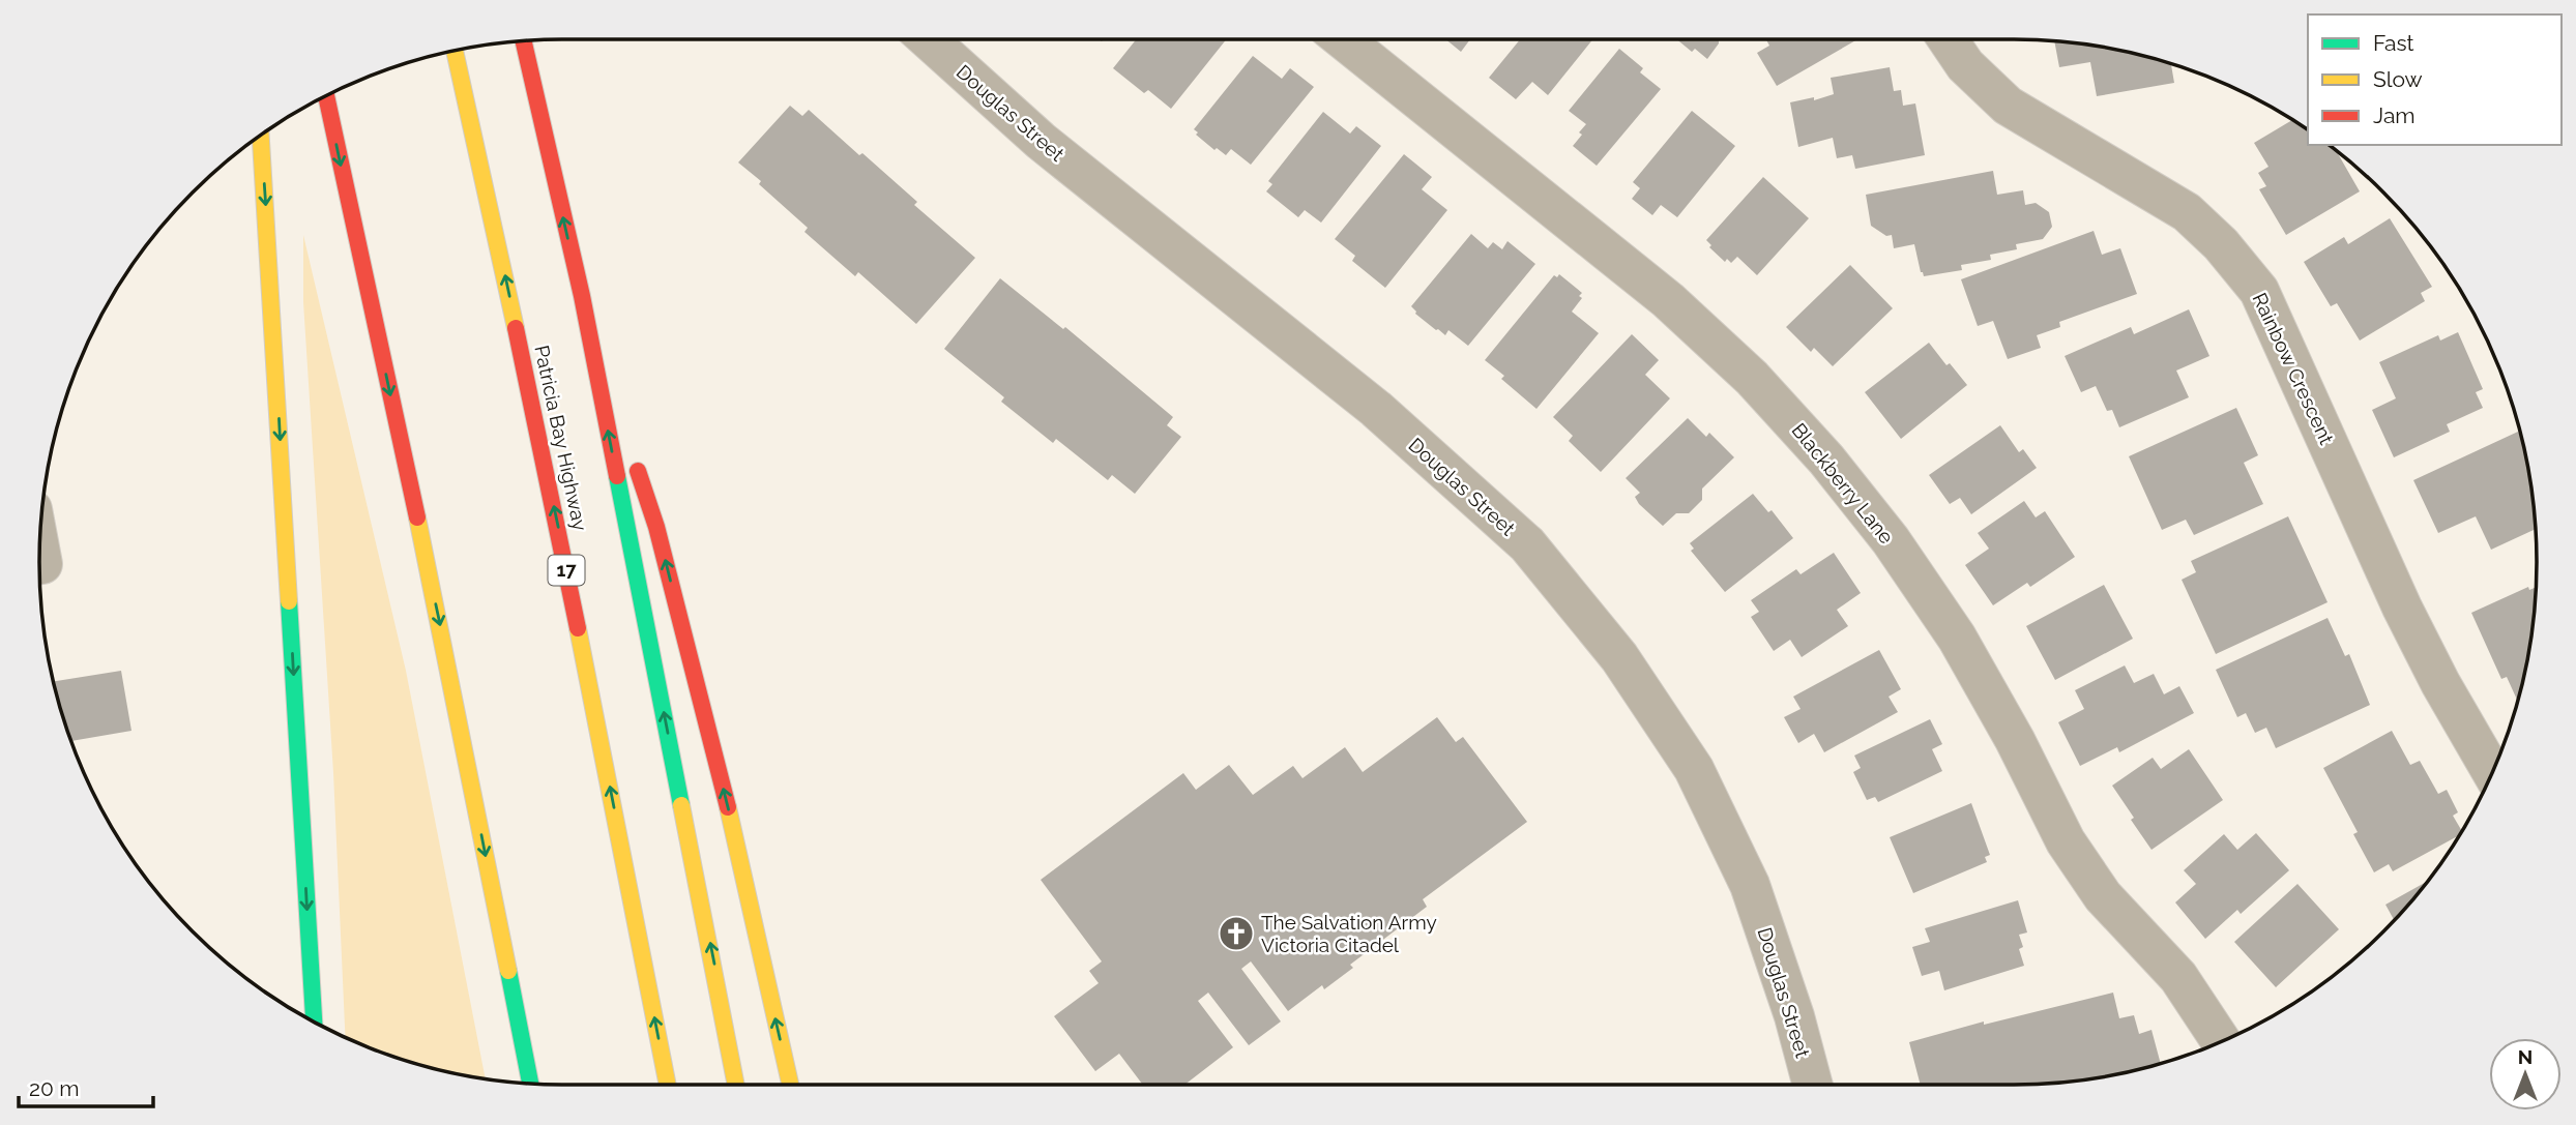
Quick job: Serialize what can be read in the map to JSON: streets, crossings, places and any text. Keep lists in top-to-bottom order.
{
  "streets": {
    "highway": ["Patricia Bay Highway", "17"],
    "street": ["Douglas Street", "Rainbow Crescent", "Blackberry Lane"]
  },
  "places": {
    "church": ["The Salvation Army Victoria Citadel"]
  },
  "legend": ["Fast", "Slow", "Jam"],
  "scale_bar": "20 m",
  "north": "top"
}
